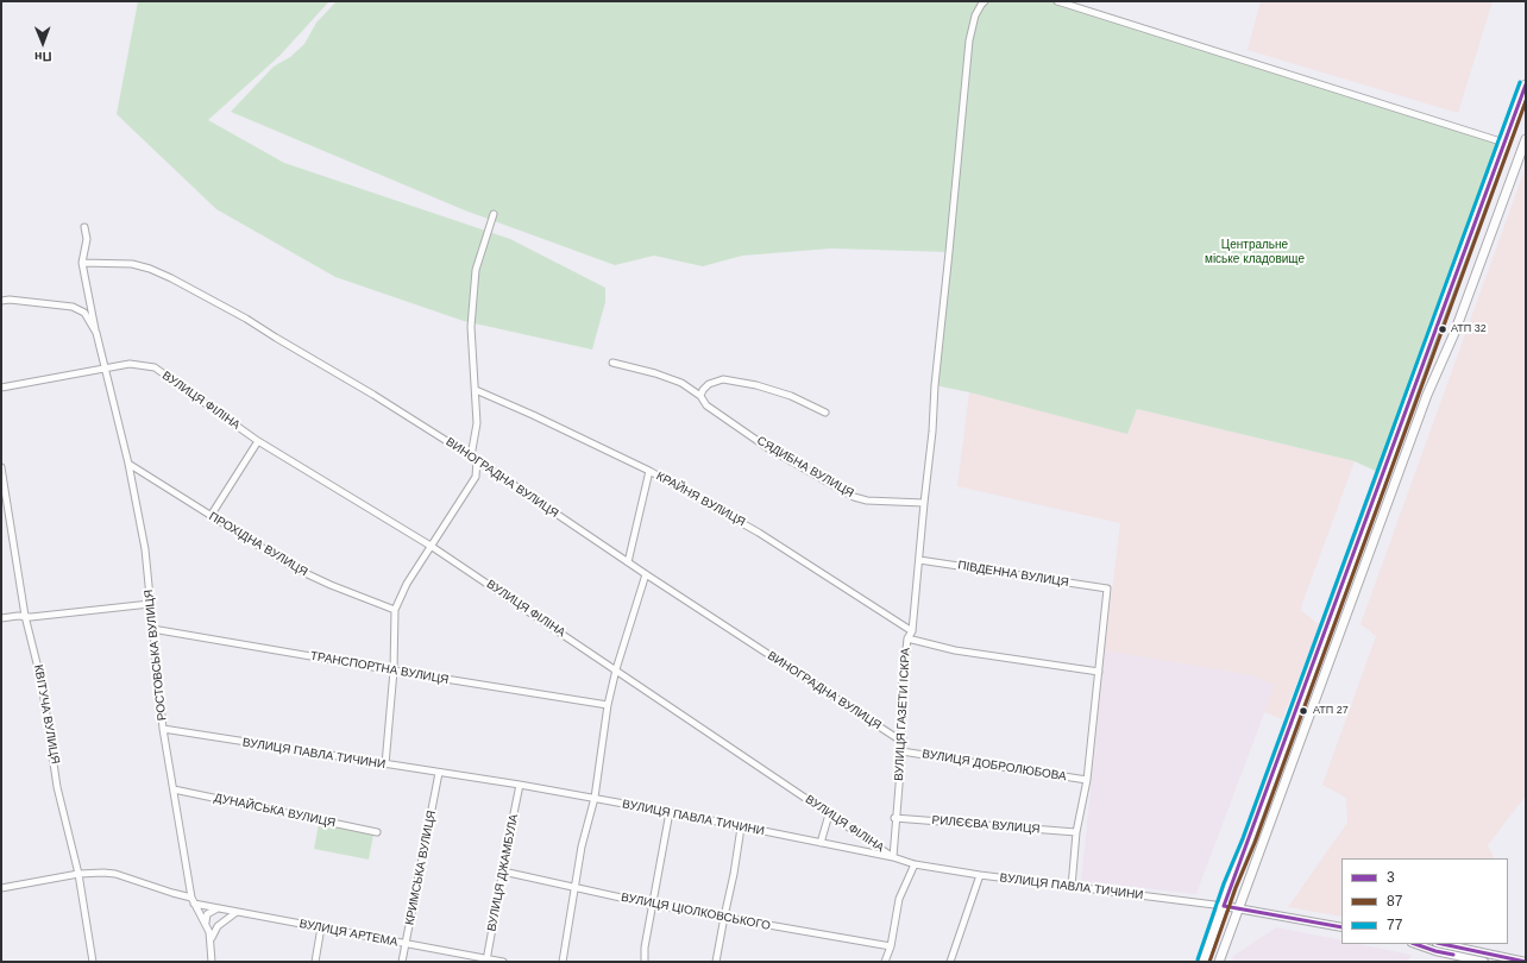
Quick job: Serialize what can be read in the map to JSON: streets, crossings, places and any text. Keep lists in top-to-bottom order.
{
  "streets": {
    "street": [
      "ВУЛИЦЯ ФІЛІНА",
      "СЯДИБНА ВУЛИЦЯ",
      "ВИНОГРАДНА ВУЛИЦЯ",
      "КРАЙНЯ ВУЛИЦЯ",
      "ПРОХІДНА ВУЛИЦЯ",
      "ПІВДЕННА ВУЛИЦЯ",
      "РОСТОВСЬКА ВУЛИЦЯ",
      "ТРАНСПОРТНА ВУЛИЦЯ",
      "КВІТУЧА ВУЛИЦЯ",
      "ВУЛИЦЯ ГАЗЕТИ ІСКРА",
      "ВУЛИЦЯ ПАВЛА ТИЧИНИ",
      "ВУЛИЦЯ ДОБРОЛЮБОВА",
      "ДУНАЙСЬКА ВУЛИЦЯ",
      "РИЛЄЄВА ВУЛИЦЯ",
      "КРИМСЬКА ВУЛИЦЯ",
      "ВУЛИЦЯ ДЖАМБУЛА",
      "ВУЛИЦЯ ЦІОЛКОВСЬКОГО",
      "ВУЛИЦЯ АРТЕМА"
    ]
  },
  "crossings": [
    ["ВУЛИЦЯ ФІЛІНА", "РОСТОВСЬКА ВУЛИЦЯ"],
    ["ВУЛИЦЯ ФІЛІНА", "ВУЛИЦЯ ГАЗЕТИ ІСКРА"],
    ["ВУЛИЦЯ ФІЛІНА", "ВУЛИЦЯ ПАВЛА ТИЧИНИ"],
    ["СЯДИБНА ВУЛИЦЯ", "ВУЛИЦЯ ГАЗЕТИ ІСКРА"],
    ["ВИНОГРАДНА ВУЛИЦЯ", "ВУЛИЦЯ ГАЗЕТИ ІСКРА"],
    ["КРАЙНЯ ВУЛИЦЯ", "ВУЛИЦЯ ГАЗЕТИ ІСКРА"],
    ["ПРОХІДНА ВУЛИЦЯ", "РОСТОВСЬКА ВУЛИЦЯ"],
    ["ПІВДЕННА ВУЛИЦЯ", "ВУЛИЦЯ ГАЗЕТИ ІСКРА"],
    ["РОСТОВСЬКА ВУЛИЦЯ", "ТРАНСПОРТНА ВУЛИЦЯ"],
    ["РОСТОВСЬКА ВУЛИЦЯ", "ВУЛИЦЯ ПАВЛА ТИЧИНИ"],
    ["РОСТОВСЬКА ВУЛИЦЯ", "ДУНАЙСЬКА ВУЛИЦЯ"],
    ["РОСТОВСЬКА ВУЛИЦЯ", "ВУЛИЦЯ АРТЕМА"],
    ["КВІТУЧА ВУЛИЦЯ", "ВУЛИЦЯ АРТЕМА"],
    ["ВУЛИЦЯ ГАЗЕТИ ІСКРА", "ВУЛИЦЯ ПАВЛА ТИЧИНИ"],
    ["ВУЛИЦЯ ГАЗЕТИ ІСКРА", "ВУЛИЦЯ ДОБРОЛЮБОВА"],
    ["ВУЛИЦЯ ГАЗЕТИ ІСКРА", "РИЛЄЄВА ВУЛИЦЯ"],
    ["ВУЛИЦЯ ПАВЛА ТИЧИНИ", "КРИМСЬКА ВУЛИЦЯ"],
    ["ВУЛИЦЯ ПАВЛА ТИЧИНИ", "ВУЛИЦЯ ДЖАМБУЛА"],
    ["КРИМСЬКА ВУЛИЦЯ", "ВУЛИЦЯ АРТЕМА"],
    ["ВУЛИЦЯ ДЖАМБУЛА", "ВУЛИЦЯ ЦІОЛКОВСЬКОГО"],
    ["ВУЛИЦЯ ДЖАМБУЛА", "ВУЛИЦЯ АРТЕМА"]
  ],
  "parks": ["Центральне міське кладовище"],
  "places": ["АТП 32", "АТП 27"],
  "lines": ["transit line 77", "transit line 3", "transit line 87"],
  "legend": ["3", "87", "77"],
  "north": "bottom"
}
